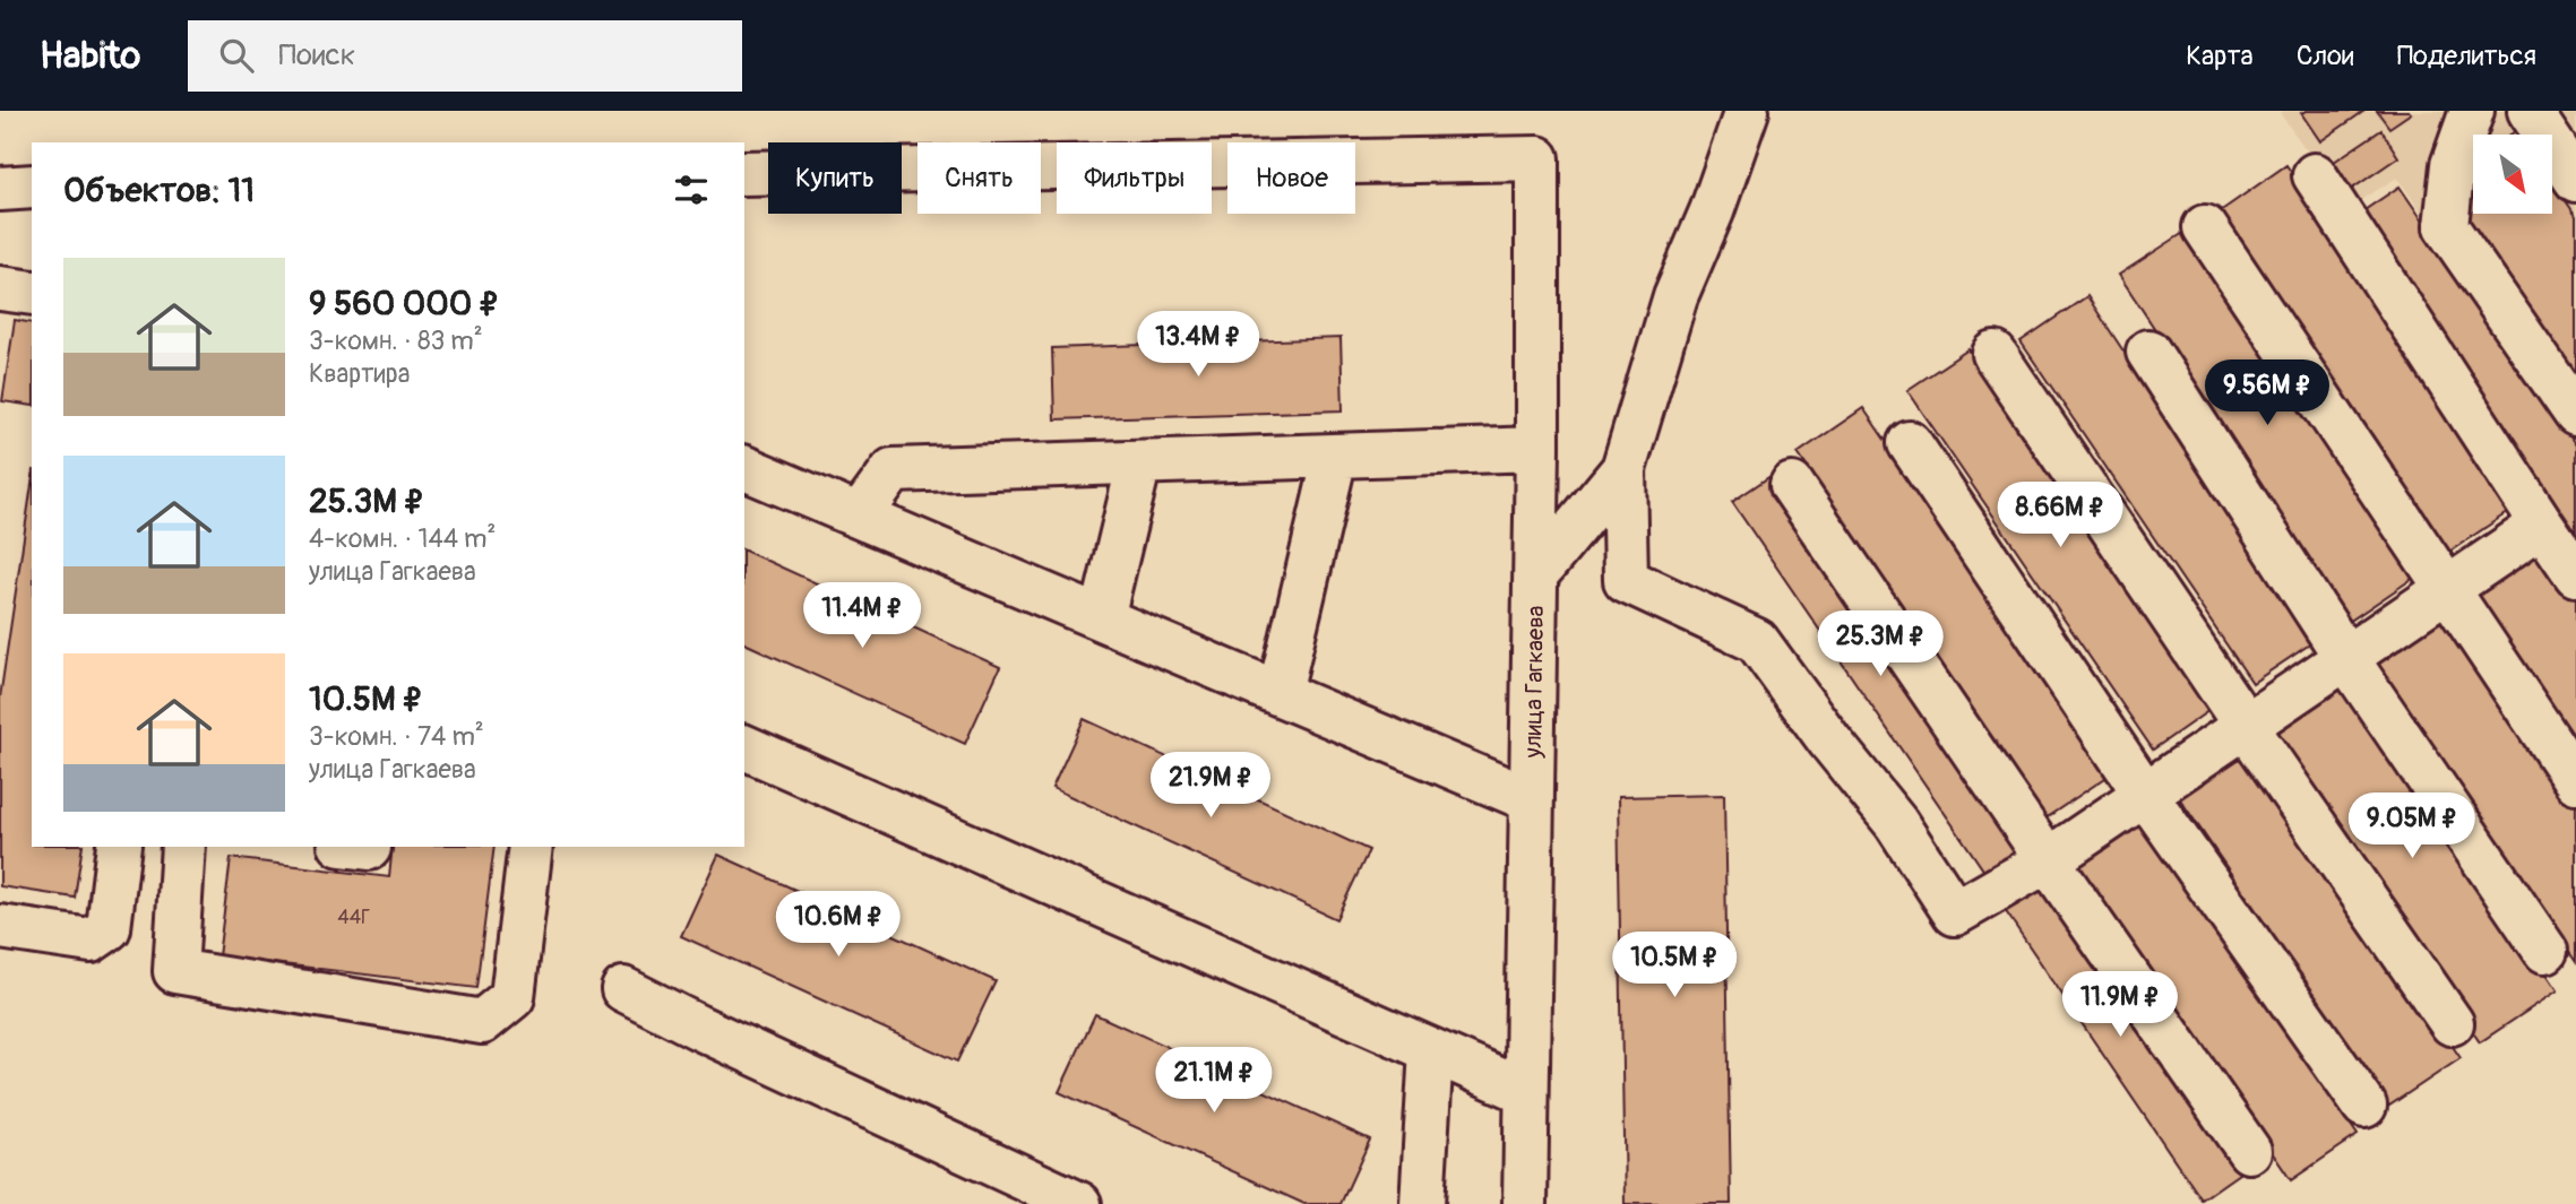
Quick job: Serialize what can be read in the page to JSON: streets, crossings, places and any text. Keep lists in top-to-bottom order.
{
  "streets": {
    "street": ["улица Гагкаева"]
  },
  "house_numbers": ["44Г"],
  "north": "bottom right",
  "page": {
    "header": "Habito",
    "search": "Поиск",
    "nav": ["Карта", "Слои", "Поделиться"],
    "chip": [
      "Купить",
      "Снять",
      "Фильтры",
      "Новое"
    ],
    "heading": "Объектов: 11",
    "list": [
      {
        "name": "9 560 000 ₽",
        "note": "3-комн. · 83 m² · Квартира"
      },
      {
        "name": "25.3M ₽",
        "note": "4-комн. · 144 m² · улица Гагкаева"
      },
      {
        "name": "10.5M ₽",
        "note": "3-комн. · 74 m² · улица Гагкаева"
      }
    ],
    "price": [
      "13.4M ₽",
      "9.56M ₽",
      "8.66M ₽",
      "11.4M ₽",
      "25.3M ₽",
      "21.9M ₽",
      "9.05M ₽",
      "10.6M ₽",
      "10.5M ₽",
      "11.9M ₽",
      "21.1M ₽"
    ]
  }
}
